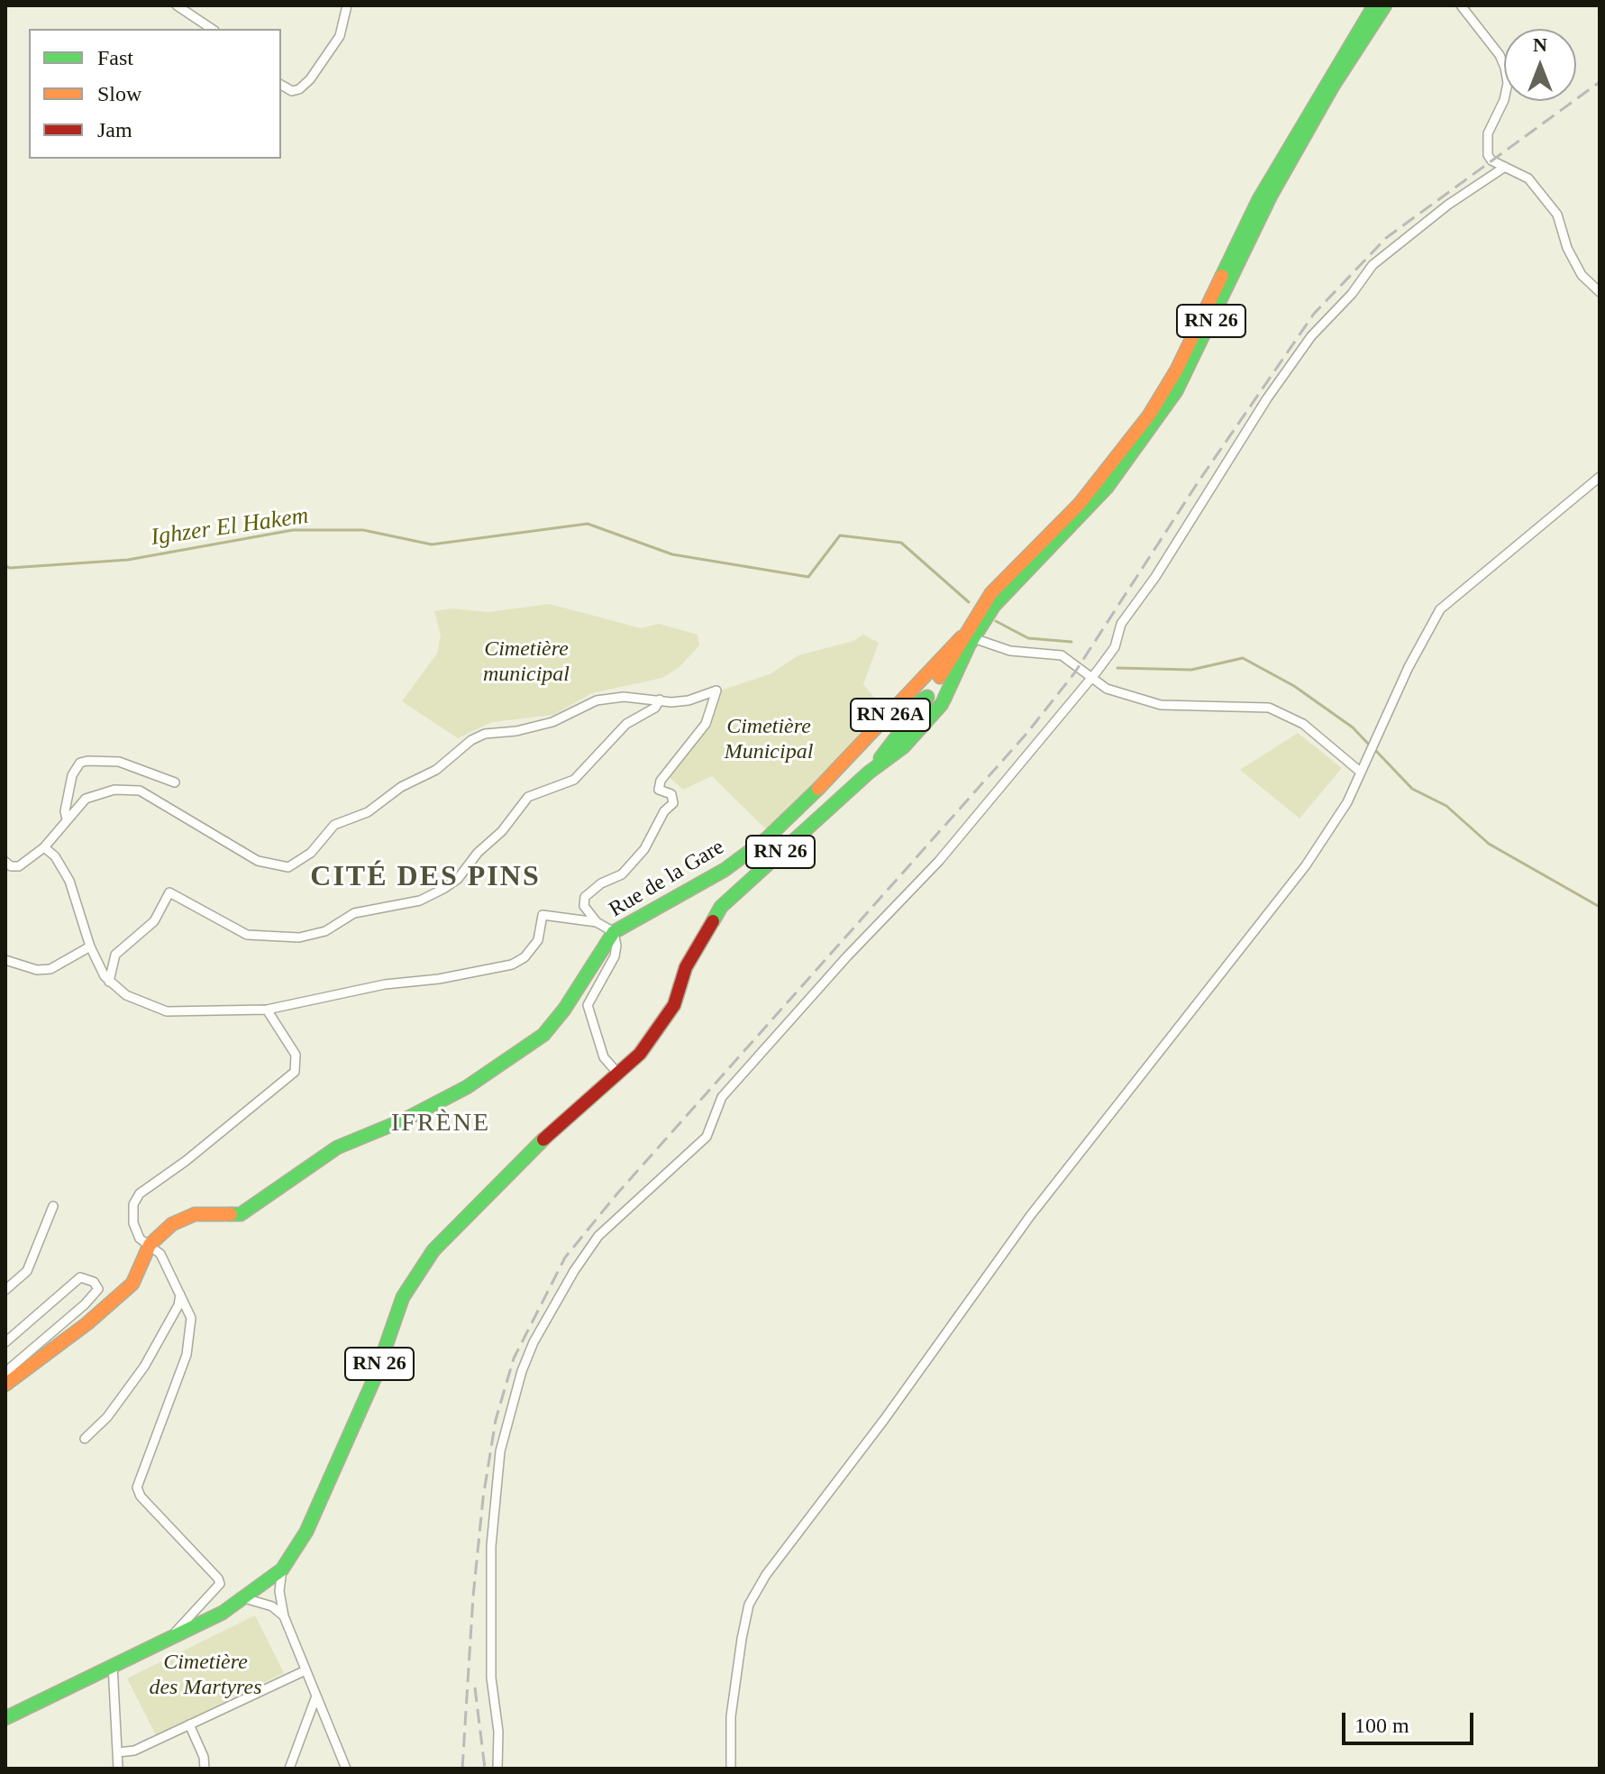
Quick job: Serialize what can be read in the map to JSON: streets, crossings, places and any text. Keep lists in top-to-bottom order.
{
  "streets": {
    "main road": ["RN 26", "RN 26A", "Rue de la Gare"]
  },
  "districts": ["CITÉ DES PINS", "IFRÈNE"],
  "water": ["Ighzer El Hakem"],
  "parks": ["Cimetière municipal", "Cimetière Municipal", "Cimetière des Martyres"],
  "legend": ["Fast", "Slow", "Jam"],
  "scale_bar": "100 m",
  "north": "top"
}
